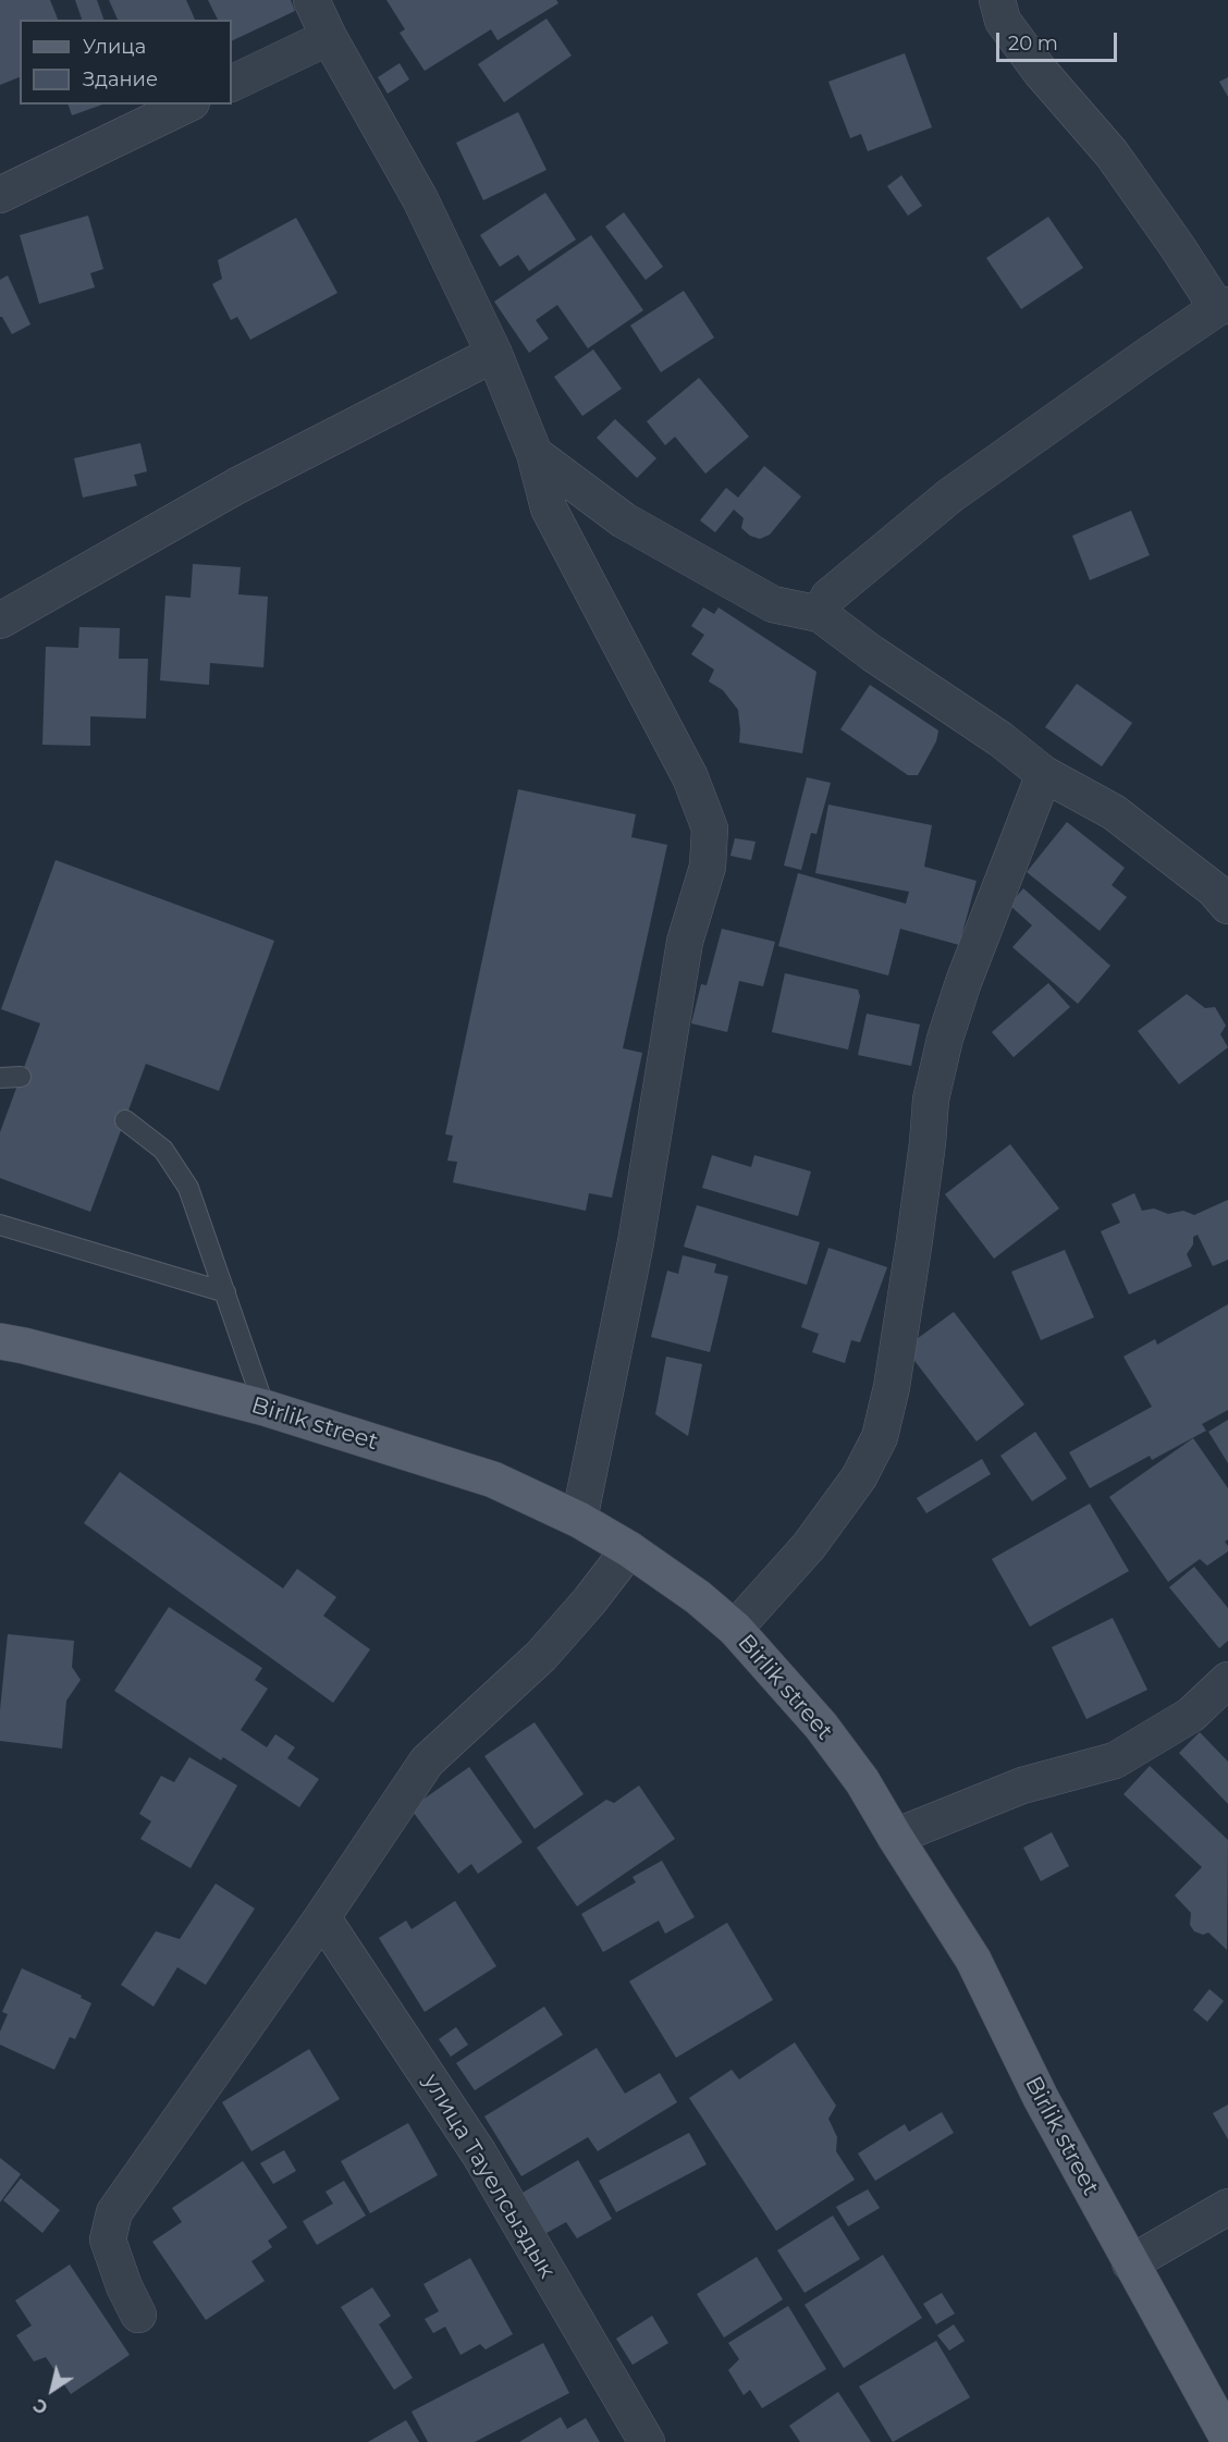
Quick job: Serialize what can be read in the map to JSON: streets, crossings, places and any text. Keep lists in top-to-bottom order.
{
  "streets": {
    "main road": ["Birlik street"],
    "street": ["улица Тауелсыздык"]
  },
  "legend": ["Улица", "Здание"],
  "scale_bar": "20 m",
  "north": "bottom left"
}
